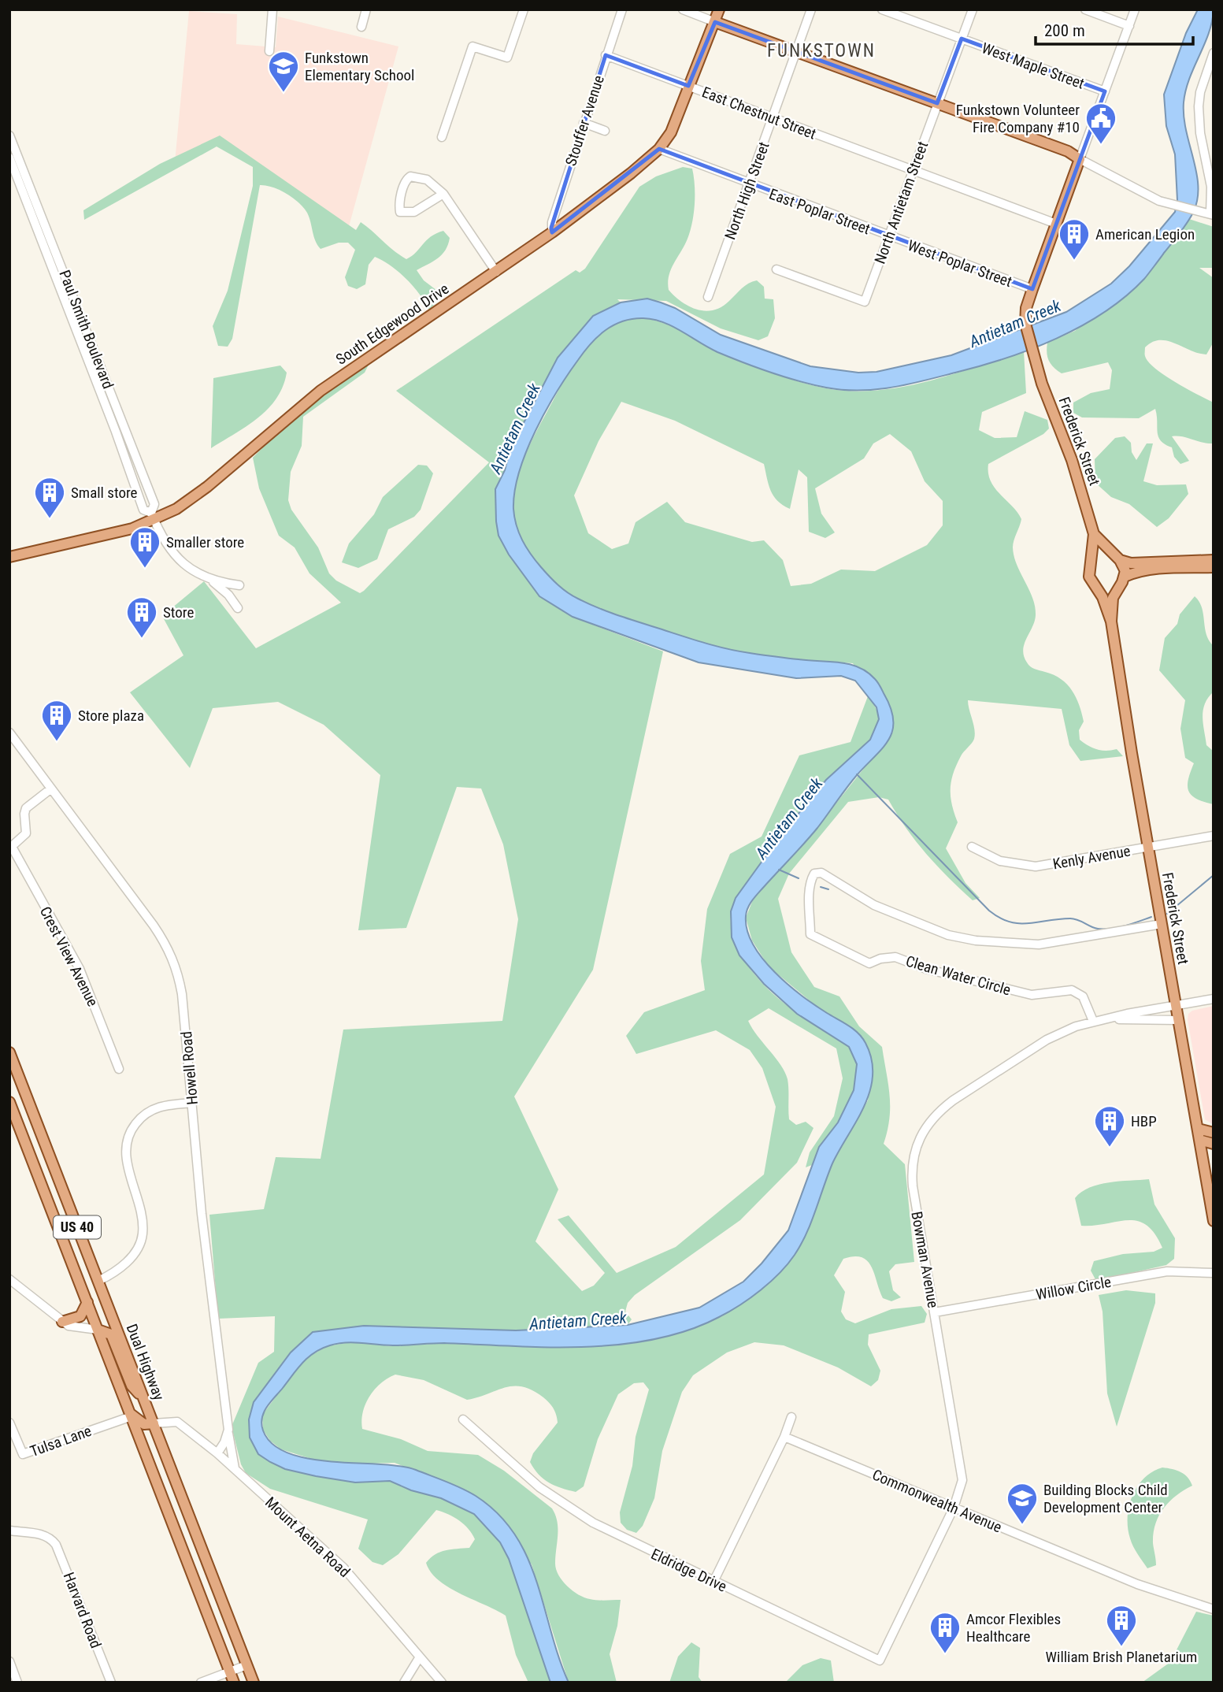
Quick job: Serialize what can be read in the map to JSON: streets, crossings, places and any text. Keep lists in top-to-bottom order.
{
  "streets": {
    "main road": [
      "South Edgewood Drive",
      "Frederick Street",
      "US 40",
      "Dual Highway"
    ],
    "street": [
      "West Maple Street",
      "East Chestnut Street",
      "Stouffer Avenue",
      "North High Street",
      "North Antietam Street",
      "East Poplar Street",
      "West Poplar Street",
      "Paul Smith Boulevard",
      "Kenly Avenue",
      "Crest View Avenue",
      "Clean Water Circle",
      "Howell Road",
      "Bowman Avenue",
      "Willow Circle",
      "Tulsa Lane",
      "Commonwealth Avenue",
      "Mount Aetna Road",
      "Eldridge Drive",
      "Harvard Road"
    ]
  },
  "crossings": [
    ["West Maple Street", "North Antietam Street"],
    ["East Chestnut Street", "Stouffer Avenue"],
    ["East Chestnut Street", "North High Street"],
    ["East Chestnut Street", "North Antietam Street"],
    ["East Chestnut Street", "South Edgewood Drive"],
    ["Stouffer Avenue", "South Edgewood Drive"],
    ["North High Street", "East Poplar Street"],
    ["North Antietam Street", "East Poplar Street"],
    ["North Antietam Street", "West Poplar Street"],
    ["East Poplar Street", "West Poplar Street"],
    ["East Poplar Street", "South Edgewood Drive"],
    ["West Poplar Street", "Frederick Street"],
    ["South Edgewood Drive", "Paul Smith Boulevard"],
    ["Frederick Street", "Kenly Avenue"],
    ["Frederick Street", "Clean Water Circle"],
    ["Frederick Street", "Bowman Avenue"],
    ["Clean Water Circle", "Bowman Avenue"],
    ["Howell Road", "Mount Aetna Road"],
    ["US 40", "Tulsa Lane"],
    ["Bowman Avenue", "Willow Circle"],
    ["Bowman Avenue", "Commonwealth Avenue"],
    ["Bowman Avenue", "Eldridge Drive"],
    ["Dual Highway", "Mount Aetna Road"]
  ],
  "districts": ["FUNKSTOWN"],
  "water": ["Antietam Creek"],
  "places": {
    "school or university": ["Funkstown Elementary School", "Building Blocks Child Development Center"],
    "public building": ["Funkstown Volunteer Fire Company #10"],
    "building": [
      "American Legion",
      "Small store",
      "Smaller store",
      "Store",
      "Store plaza",
      "HBP",
      "William Brish Planetarium",
      "Amcor Flexibles Healthcare"
    ]
  },
  "scale_bar": "200 m"
}
